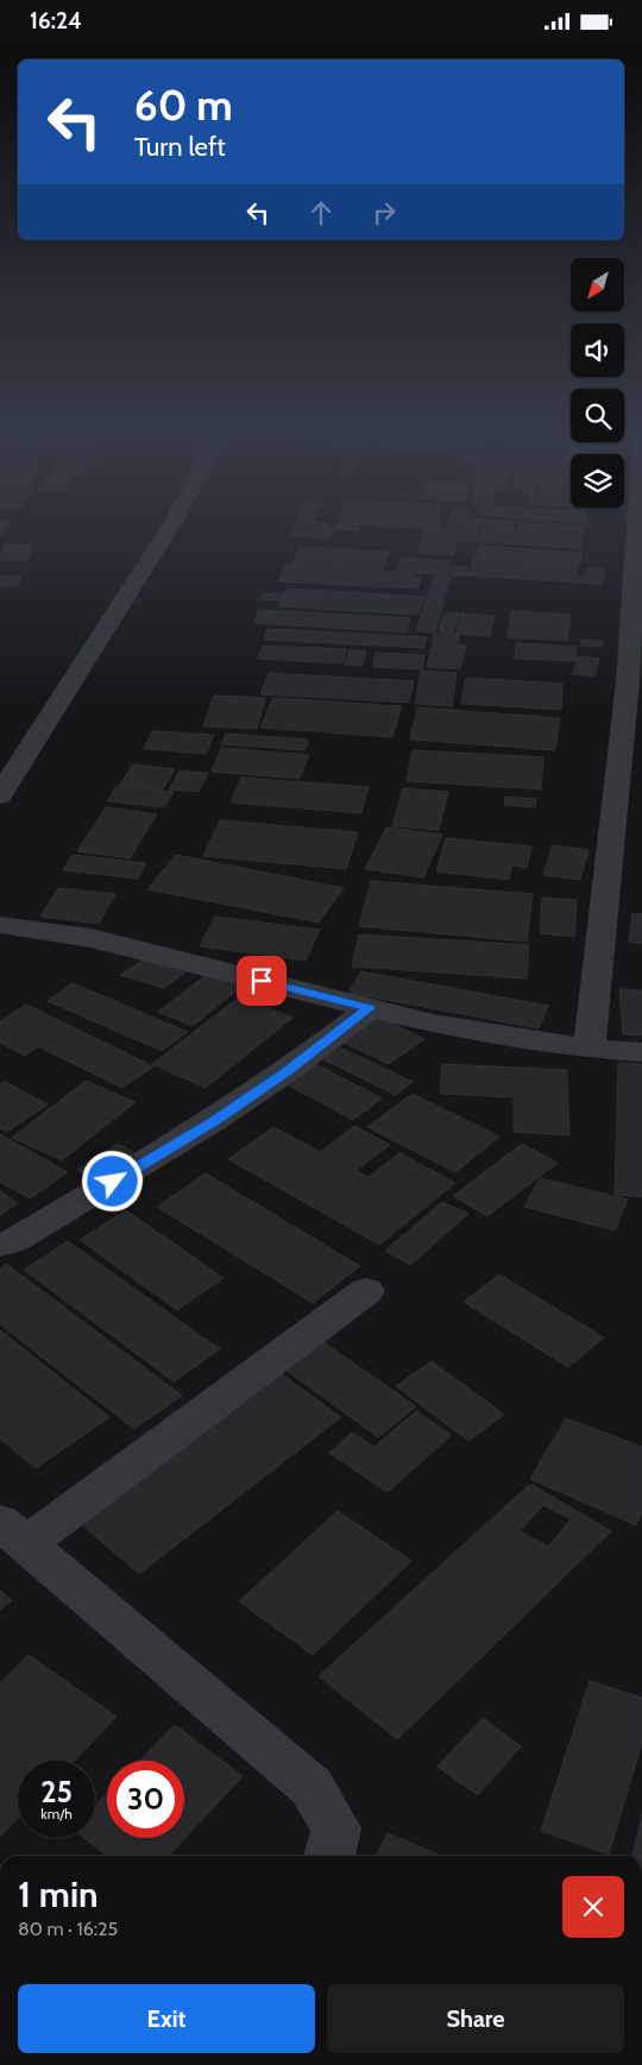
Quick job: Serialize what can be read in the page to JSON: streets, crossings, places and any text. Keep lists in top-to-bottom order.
{
  "north": "bottom left",
  "page": {
    "status": "16:24",
    "turn": ["60 m", "Turn left"],
    "speed": "25 km/h",
    "limit": "30",
    "heading": ["1 min", "80 m · 16:25"],
    "buttons": ["Exit", "Share"]
  }
}
